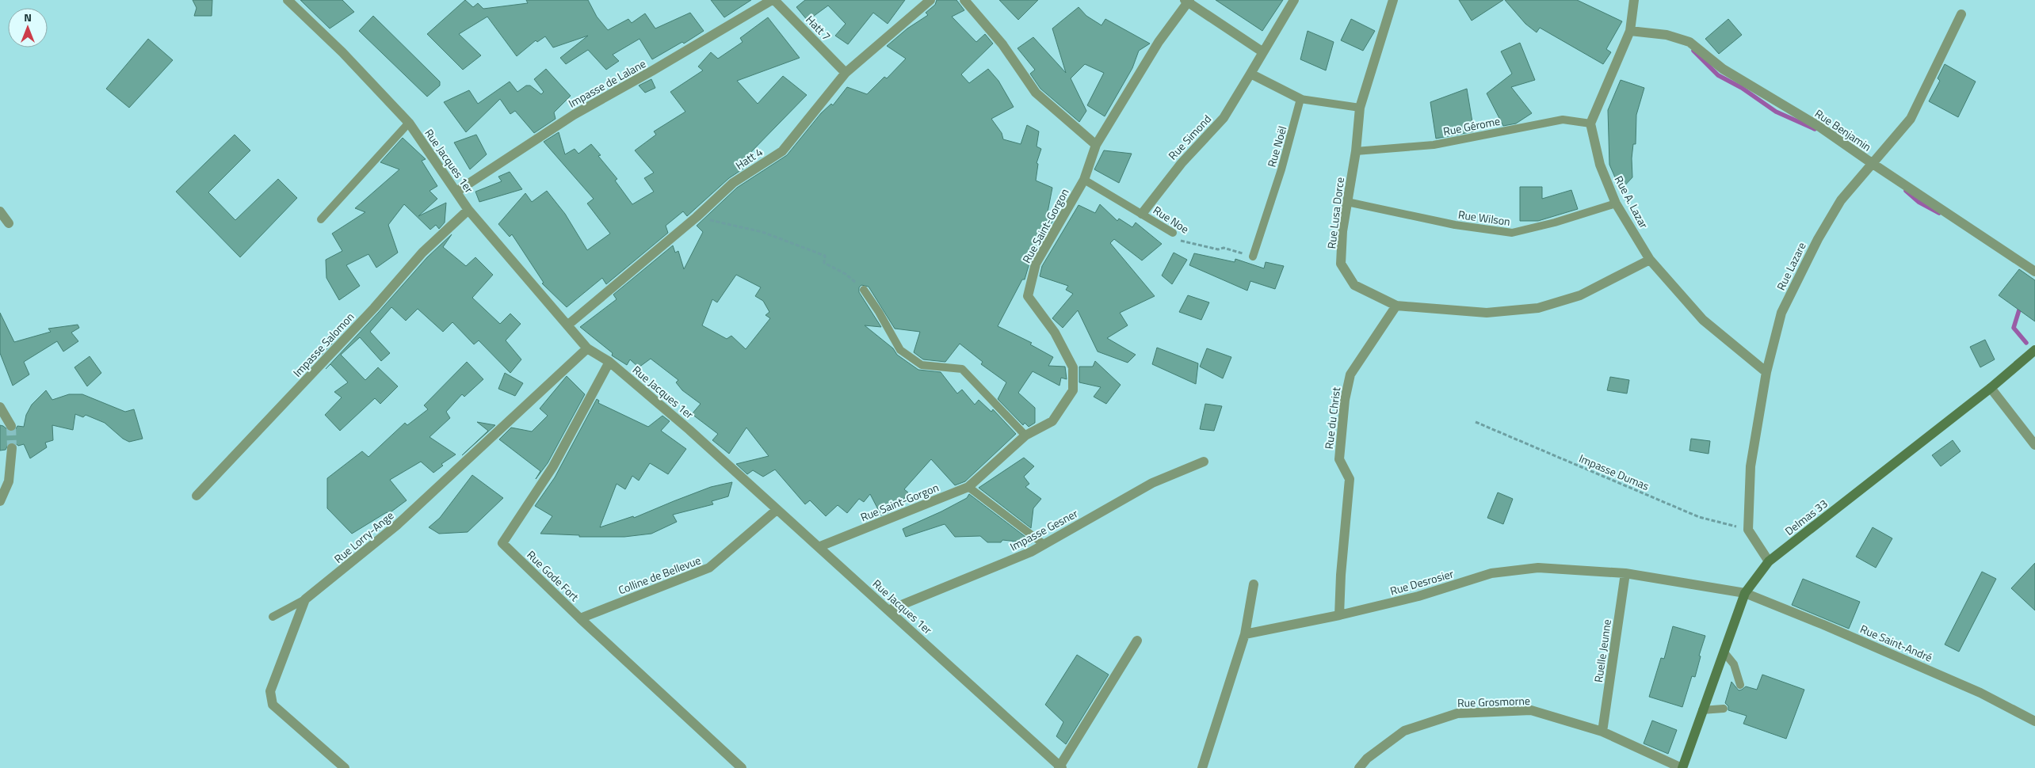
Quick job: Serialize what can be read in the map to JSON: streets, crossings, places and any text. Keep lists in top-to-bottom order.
{
  "streets": {
    "main road": ["Delmas 33"],
    "street": [
      "Hatt 7",
      "Impasse de Lalane",
      "Rue Benjamin",
      "Rue Simond",
      "Hatt 4",
      "Rue Jacques 1er",
      "Rue A. Lazar",
      "Rue Lusa Dorce",
      "Rue Saint-Gorgon",
      "Rue Lazare",
      "Impasse Salomon",
      "Rue du Christ",
      "Impasse Gesner",
      "Rue Lorry-Ange",
      "Colline de Bellevue",
      "Rue Gode Fort",
      "Rue Desrosier",
      "Rue Saint-André",
      "Ruelle Jeunne",
      "Rue Grosmorne"
    ],
    "lane": [
      "Rue Gérome",
      "Rue Noël",
      "Rue Wilson",
      "Rue Noe"
    ],
    "path": ["Impasse Dumas"]
  },
  "crossings": [
    ["Hatt 7", "Impasse de Lalane"],
    ["Hatt 7", "Hatt 4"],
    ["Impasse de Lalane", "Rue Jacques 1er"],
    ["Rue Gérome", "Rue A. Lazar"],
    ["Rue Gérome", "Rue Lusa Dorce"],
    ["Rue Benjamin", "Rue Lazare"],
    ["Rue Simond", "Rue Noe"],
    ["Rue Noël", "Rue Noe"],
    ["Hatt 4", "Rue Jacques 1er"],
    ["Rue Jacques 1er", "Rue Saint-Gorgon"],
    ["Rue Jacques 1er", "Impasse Salomon"],
    ["Rue Jacques 1er", "Impasse Gesner"],
    ["Rue Jacques 1er", "Rue Lorry-Ange"],
    ["Rue Jacques 1er", "Colline de Bellevue"],
    ["Rue Jacques 1er", "Rue Gode Fort"],
    ["Rue A. Lazar", "Rue Lusa Dorce"],
    ["Rue A. Lazar", "Rue Wilson"],
    ["Rue A. Lazar", "Rue Lazare"],
    ["Rue Lusa Dorce", "Rue Wilson"],
    ["Rue Lusa Dorce", "Rue du Christ"],
    ["Rue Noe", "Rue Saint-Gorgon"],
    ["Rue Lazare", "Impasse Dumas"],
    ["Rue du Christ", "Rue Desrosier"],
    ["Delmas 33", "Rue Desrosier"],
    ["Delmas 33", "Rue Saint-André"],
    ["Delmas 33", "Rue Grosmorne"],
    ["Colline de Bellevue", "Rue Gode Fort"],
    ["Rue Desrosier", "Rue Saint-André"],
    ["Rue Desrosier", "Ruelle Jeunne"],
    ["Ruelle Jeunne", "Rue Grosmorne"]
  ],
  "north": "top"
}
